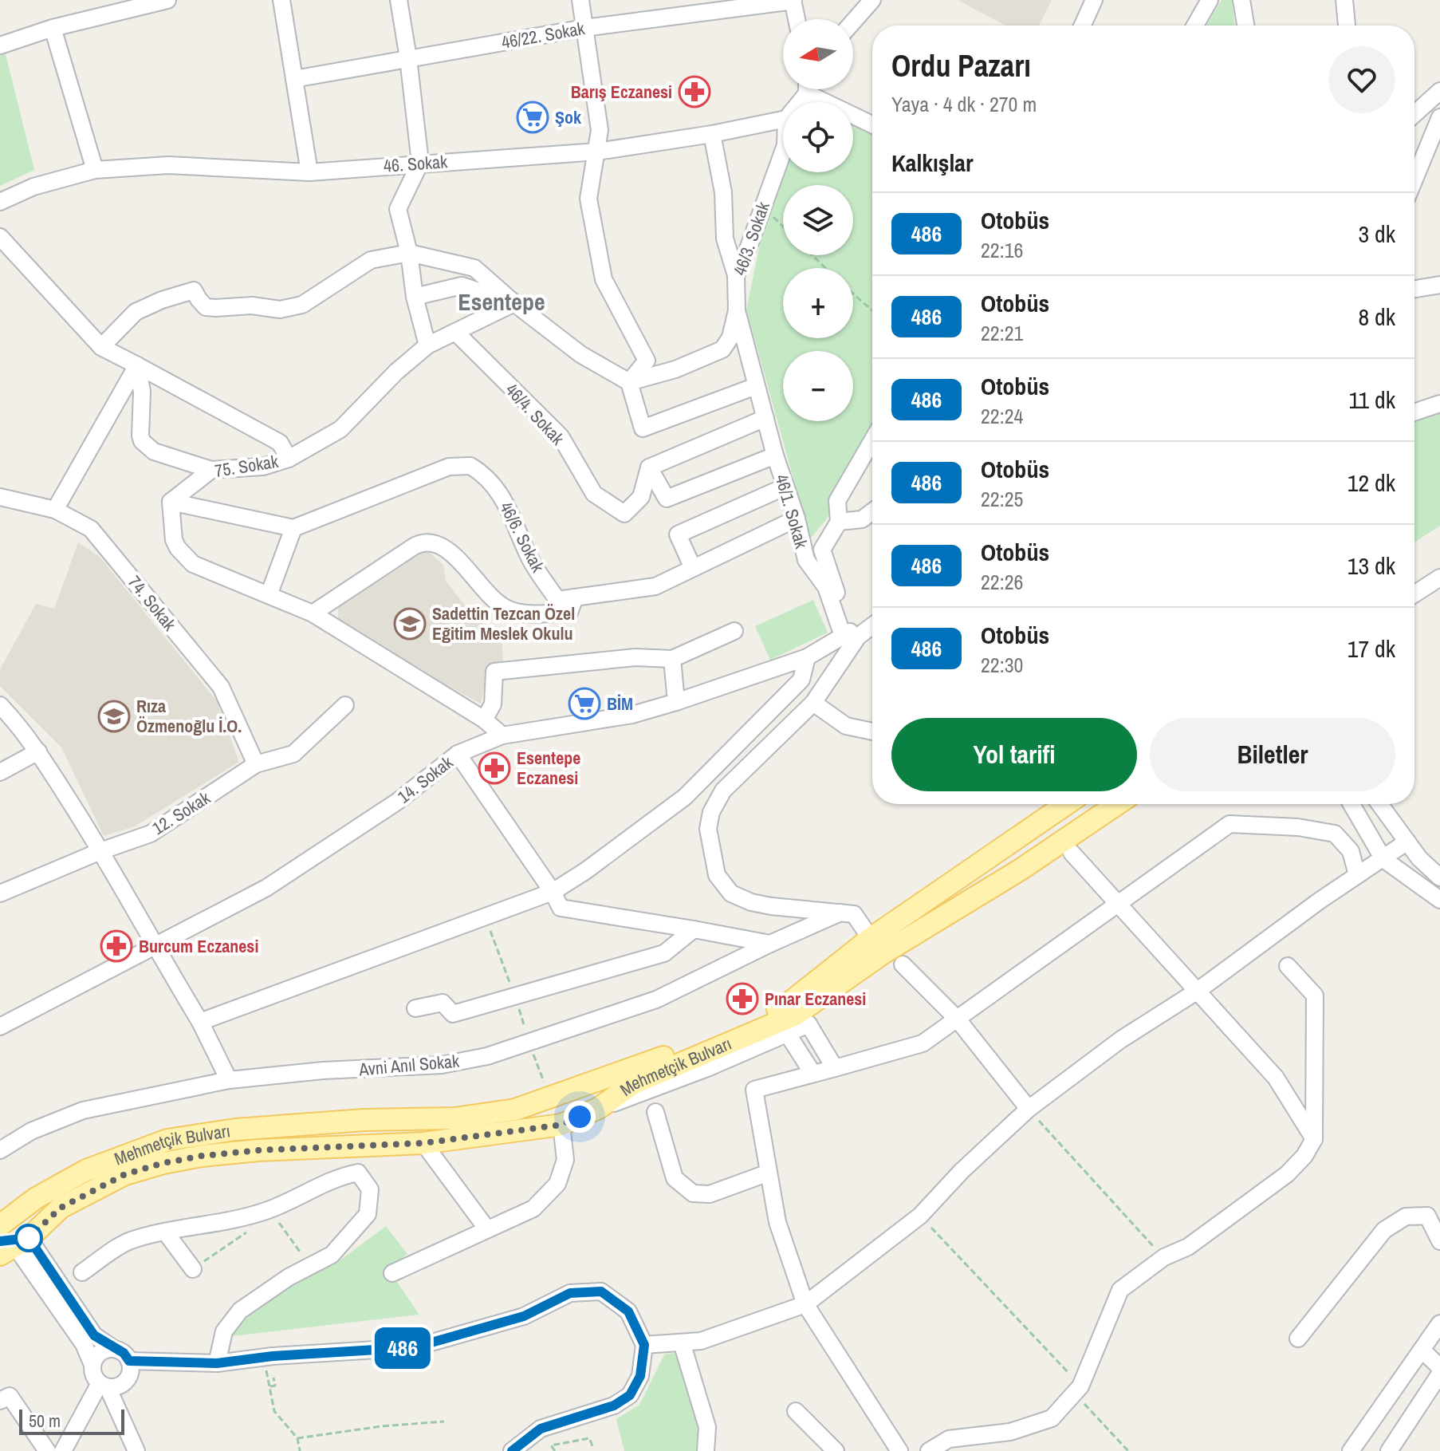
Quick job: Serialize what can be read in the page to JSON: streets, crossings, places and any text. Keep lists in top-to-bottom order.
{
  "streets": {
    "main road": ["Mehmetçik Bulvarı"],
    "street": [
      "46/22. Sokak",
      "46. Sokak",
      "46/3. Sokak",
      "46/4. Sokak",
      "75. Sokak",
      "46/1. Sokak",
      "46/6. Sokak",
      "74. Sokak",
      "14. Sokak",
      "12. Sokak",
      "Avni Anıl Sokak"
    ]
  },
  "crossings": [
    ["46/3. Sokak", "46/1. Sokak"],
    ["46/4. Sokak", "75. Sokak"],
    ["46/1. Sokak", "46/6. Sokak"],
    ["46/1. Sokak", "14. Sokak"],
    ["74. Sokak", "12. Sokak"]
  ],
  "districts": ["Esentepe"],
  "places": {
    "pharmacy": [
      "Barış Eczanesi",
      "Esentepe Eczanesi",
      "Burcum Eczanesi",
      "Pınar Eczanesi"
    ],
    "supermarket": ["Şok", "BİM"],
    "school or university": ["Sadettin Tezcan Özel Eğitim Meslek Okulu", "Rıza Özmenoğlu İ.O."]
  },
  "lines": ["bus line 486"],
  "scale_bar": "50 m",
  "north": "left",
  "page": {
    "on_map": "486",
    "map_buttons": ["+", "−"],
    "heading": [
      ["Ordu Pazarı", "Yaya · 4 dk · 270 m"],
      "Kalkışlar"
    ],
    "list": [
      {
        "mark": "486",
        "name": "Otobüs",
        "note": "22:16",
        "value": "3 dk"
      },
      {
        "mark": "486",
        "name": "Otobüs",
        "note": "22:21",
        "value": "8 dk"
      },
      {
        "mark": "486",
        "name": "Otobüs",
        "note": "22:24",
        "value": "11 dk"
      },
      {
        "mark": "486",
        "name": "Otobüs",
        "note": "22:25",
        "value": "12 dk"
      },
      {
        "mark": "486",
        "name": "Otobüs",
        "note": "22:26",
        "value": "13 dk"
      },
      {
        "mark": "486",
        "name": "Otobüs",
        "note": "22:30",
        "value": "17 dk"
      }
    ],
    "buttons": ["Yol tarifi", "Biletler"],
    "scale": "50 m"
  }
}
